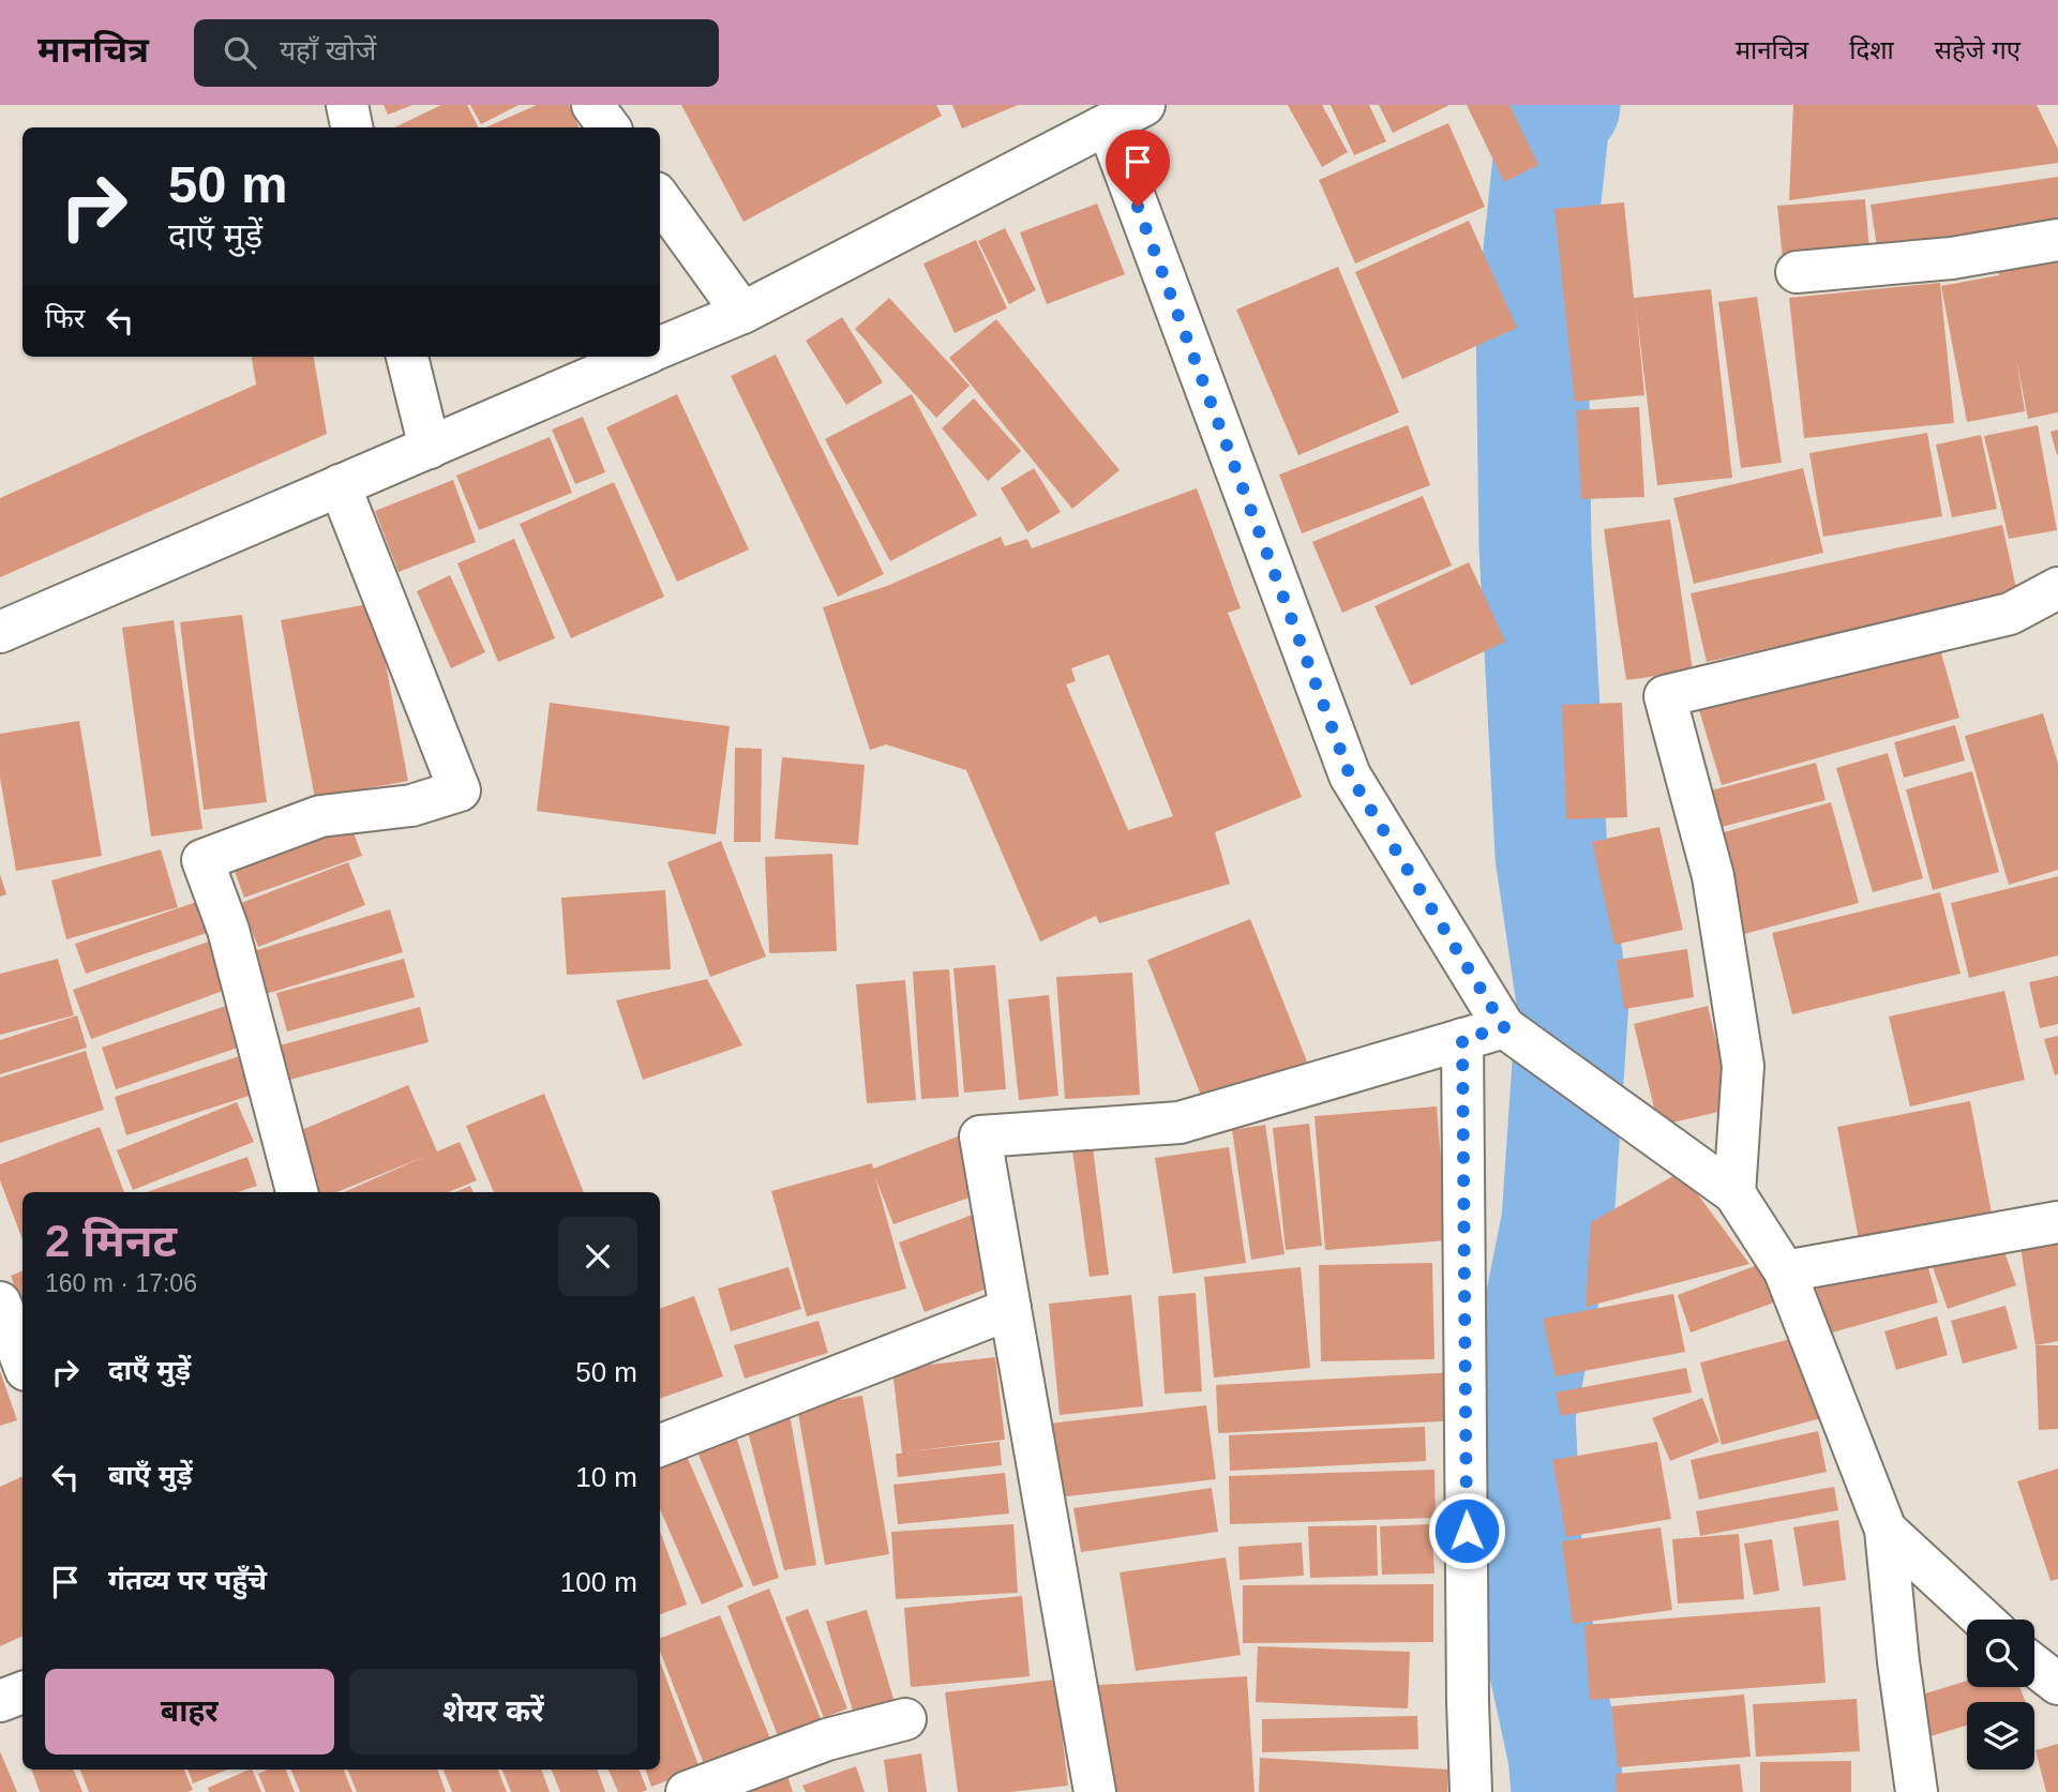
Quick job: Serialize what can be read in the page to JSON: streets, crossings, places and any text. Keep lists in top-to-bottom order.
{
  "page": {
    "header": "मानचित्र",
    "search": "यहाँ खोजें",
    "nav": ["मानचित्र", "दिशा", "सहेजे गए"],
    "turn": ["50 m", "दाएँ मुड़ें"],
    "then": "फिर",
    "heading": ["2 मिनट", "160 m · 17:06"],
    "list": [
      {
        "name": "दाएँ मुड़ें",
        "value": "50 m"
      },
      {
        "name": "बाएँ मुड़ें",
        "value": "10 m"
      },
      {
        "name": "गंतव्य पर पहुँचे",
        "value": "100 m"
      }
    ],
    "buttons": ["बाहर", "शेयर करें"]
  }
}
